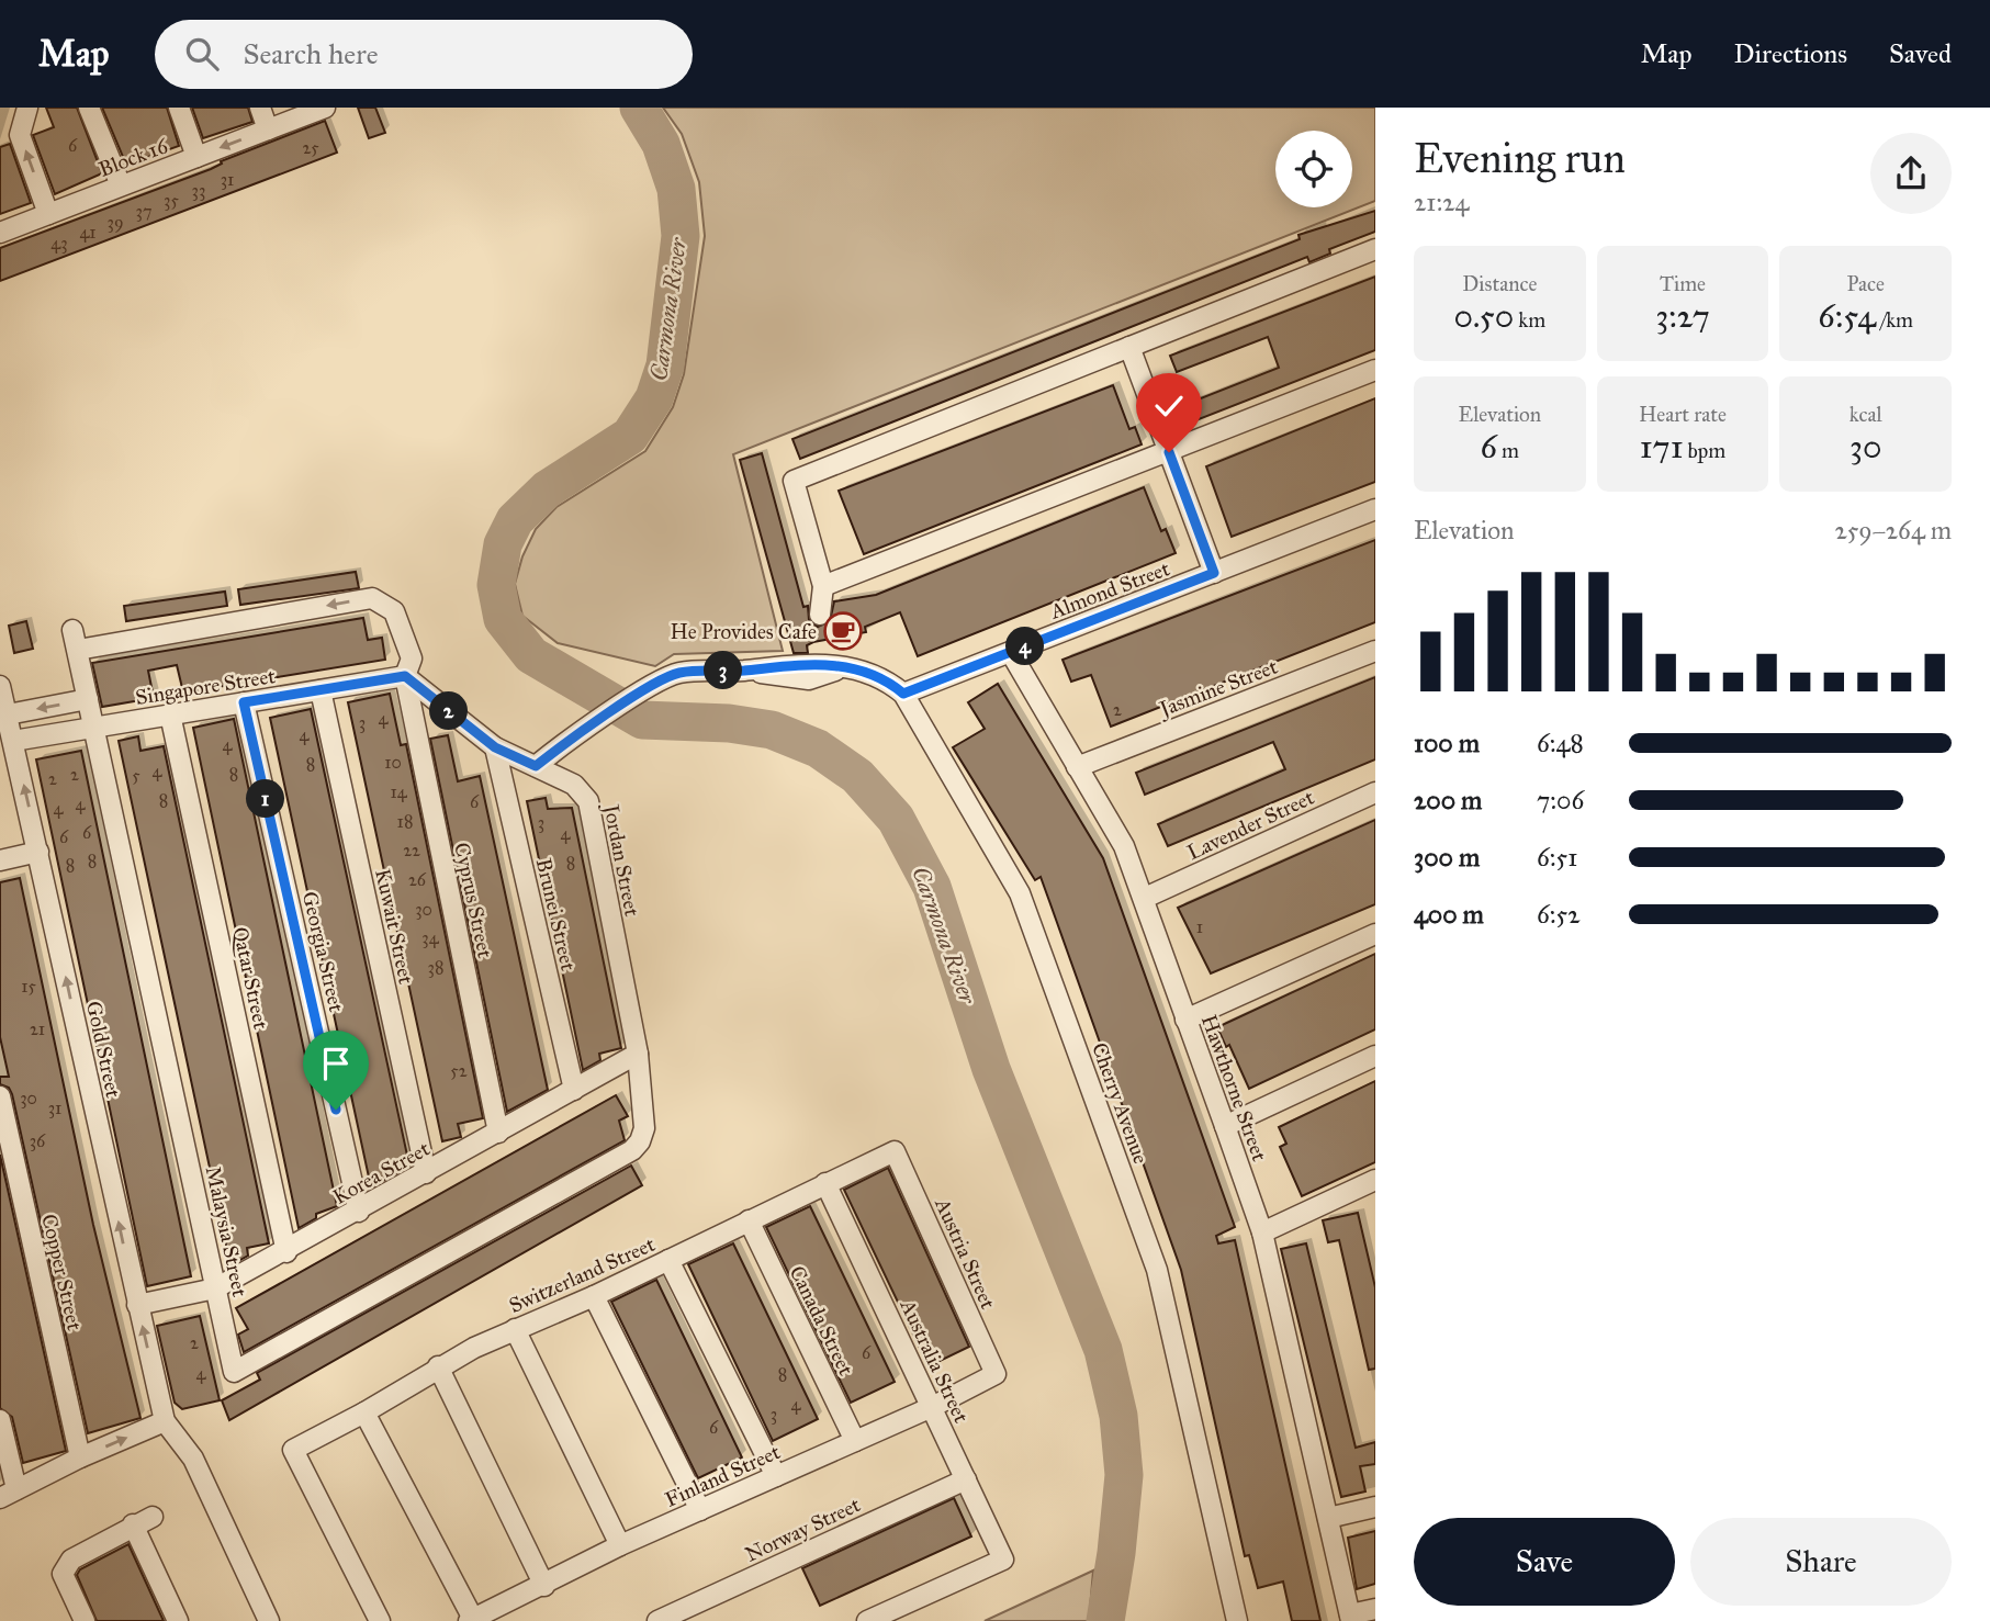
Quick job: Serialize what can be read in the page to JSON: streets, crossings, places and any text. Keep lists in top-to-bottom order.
{
  "streets": {
    "street": [
      "Block 16",
      "Almond Street",
      "Singapore Street",
      "Jasmine Street",
      "Lavender Street",
      "Jordan Street",
      "Cyprus Street",
      "Brunei Street",
      "Kuwait Street",
      "Georgia Street",
      "Qatar Street",
      "Gold Street",
      "Hawthorne Street",
      "Cherry Avenue",
      "Korea Street",
      "Malaysia Street",
      "Austria Street",
      "Copper Street",
      "Switzerland Street",
      "Canada Street",
      "Australia Street",
      "Finland Street",
      "Norway Street"
    ]
  },
  "crossings": [
    ["Almond Street", "Hawthorne Street"],
    ["Almond Street", "Cherry Avenue"],
    ["Singapore Street", "Jordan Street"],
    ["Singapore Street", "Cyprus Street"],
    ["Singapore Street", "Kuwait Street"],
    ["Singapore Street", "Georgia Street"],
    ["Singapore Street", "Qatar Street"],
    ["Singapore Street", "Gold Street"],
    ["Singapore Street", "Malaysia Street"],
    ["Jasmine Street", "Hawthorne Street"],
    ["Lavender Street", "Hawthorne Street"],
    ["Jordan Street", "Cyprus Street"],
    ["Jordan Street", "Brunei Street"],
    ["Jordan Street", "Cherry Avenue"],
    ["Jordan Street", "Korea Street"],
    ["Jordan Street", "Malaysia Street"],
    ["Cyprus Street", "Korea Street"],
    ["Brunei Street", "Korea Street"],
    ["Kuwait Street", "Korea Street"],
    ["Georgia Street", "Korea Street"],
    ["Qatar Street", "Korea Street"],
    ["Gold Street", "Korea Street"],
    ["Korea Street", "Malaysia Street"],
    ["Austria Street", "Switzerland Street"],
    ["Austria Street", "Finland Street"],
    ["Switzerland Street", "Canada Street"],
    ["Switzerland Street", "Australia Street"],
    ["Canada Street", "Finland Street"],
    ["Australia Street", "Finland Street"],
    ["Australia Street", "Norway Street"]
  ],
  "one_way": ["Gold Street"],
  "water": ["Carmona River"],
  "places": {
    "cafe": ["He Provides Cafe"]
  },
  "house_numbers": [
    "6",
    "25",
    "31",
    "33",
    "35",
    "37",
    "39",
    "41",
    "43",
    "2",
    "4",
    "3",
    "4",
    "4",
    "10",
    "8",
    "4",
    "2",
    "8",
    "5",
    "2",
    "14",
    "8",
    "6",
    "4",
    "4",
    "18",
    "3",
    "6",
    "4",
    "6",
    "22",
    "8",
    "8",
    "8",
    "26",
    "30",
    "1",
    "34",
    "38",
    "15",
    "21",
    "52",
    "30",
    "31",
    "36",
    "2",
    "6",
    "4",
    "8",
    "4",
    "3",
    "6"
  ],
  "page": {
    "header": "Map",
    "search": "Search here",
    "nav": ["Map", "Directions", "Saved"],
    "heading": ["Evening run", "21:24"],
    "stats": [
      ["Distance", "0.50 km"],
      ["Time", "3:27"],
      ["Pace", "6:54 /km"],
      ["Elevation", "6 m"],
      ["Heart rate", "171 bpm"],
      ["kcal", "30"]
    ],
    "chart": ["Elevation", "259–264 m"],
    "pins": [
      "4",
      "3",
      "2",
      "1"
    ],
    "list": [
      {
        "name": "100 m",
        "note": "6:48"
      },
      {
        "name": "200 m",
        "note": "7:06"
      },
      {
        "name": "300 m",
        "note": "6:51"
      },
      {
        "name": "400 m",
        "note": "6:52"
      }
    ],
    "buttons": ["Save", "Share"]
  }
}
